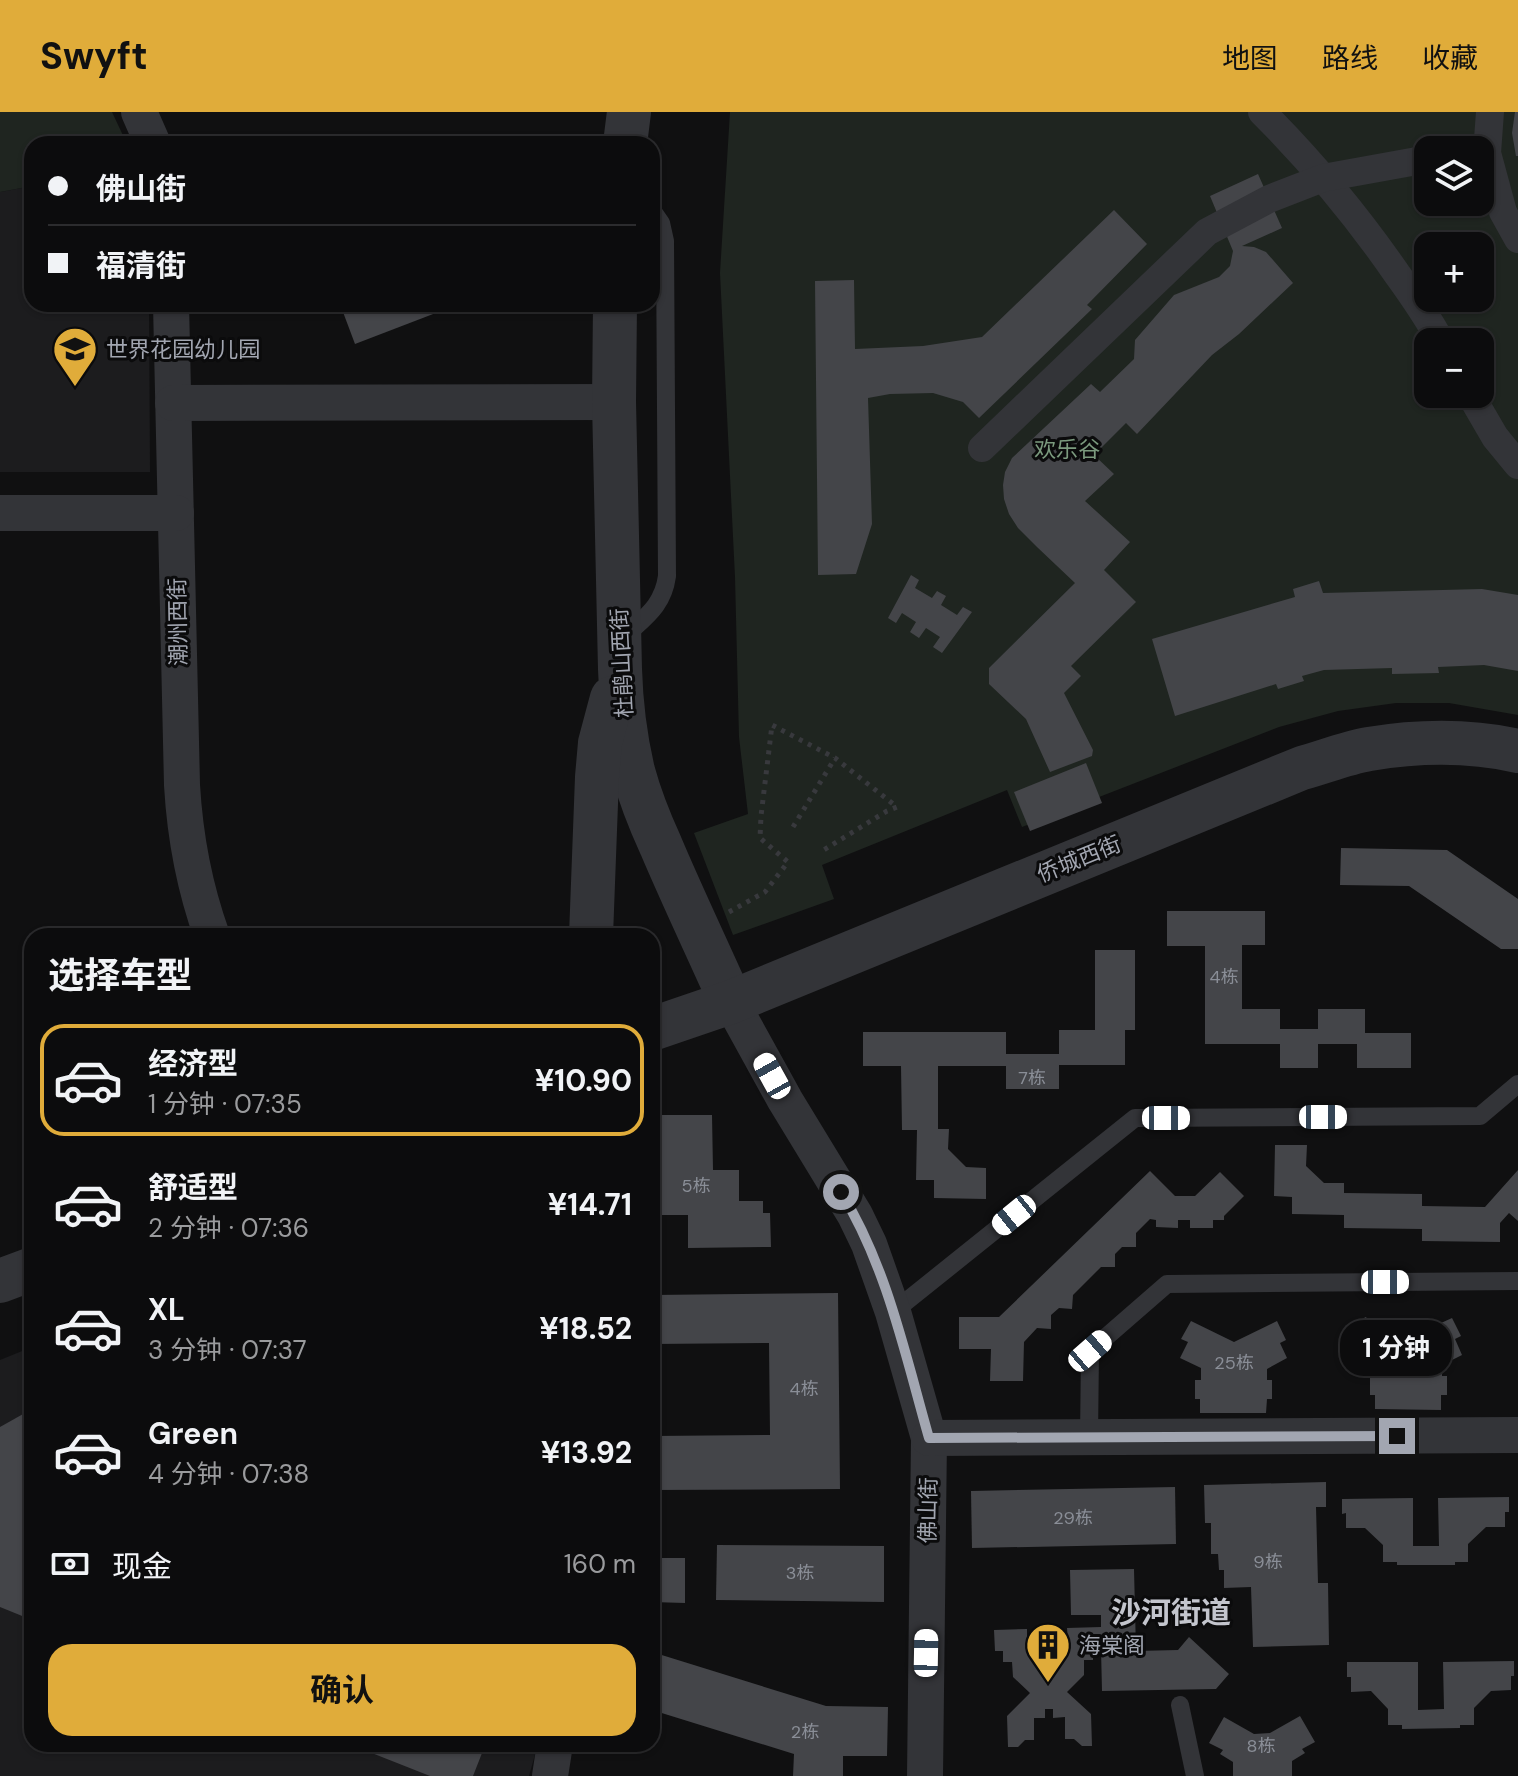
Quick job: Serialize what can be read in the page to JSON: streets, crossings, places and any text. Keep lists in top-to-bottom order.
{
  "streets": {
    "street": [
      "潮州西街",
      "杜鹃山西街",
      "侨城西街",
      "佛山街"
    ]
  },
  "crossings": [
    ["杜鹃山西街", "侨城西街"],
    ["杜鹃山西街", "佛山街"],
    ["侨城西街", "佛山街"]
  ],
  "districts": ["沙河街道"],
  "parks": ["欢乐谷"],
  "places": {
    "school or university": ["世界花园幼儿园"],
    "building": ["海棠阁"]
  },
  "house_numbers": [
    "4栋",
    "7栋",
    "5栋",
    "25栋",
    "4栋",
    "29栋",
    "9栋",
    "3栋",
    "2栋",
    "8栋"
  ],
  "page": {
    "header": "Swyft",
    "nav": ["地图", "路线", "收藏"],
    "map_buttons": ["+", "−"],
    "banner": ["佛山街", "福清街"],
    "heading": "选择车型",
    "list": [
      {
        "name": "经济型",
        "note": "1 分钟 · 07:35",
        "value": "¥10.90"
      },
      {
        "name": "舒适型",
        "note": "2 分钟 · 07:36",
        "value": "¥14.71"
      },
      {
        "name": "XL",
        "note": "3 分钟 · 07:37",
        "value": "¥18.52"
      },
      {
        "name": "Green",
        "note": "4 分钟 · 07:38",
        "value": "¥13.92"
      }
    ],
    "bubble": "1 分钟",
    "pay": ["现金", "160 m"],
    "buttons": "确认"
  }
}
